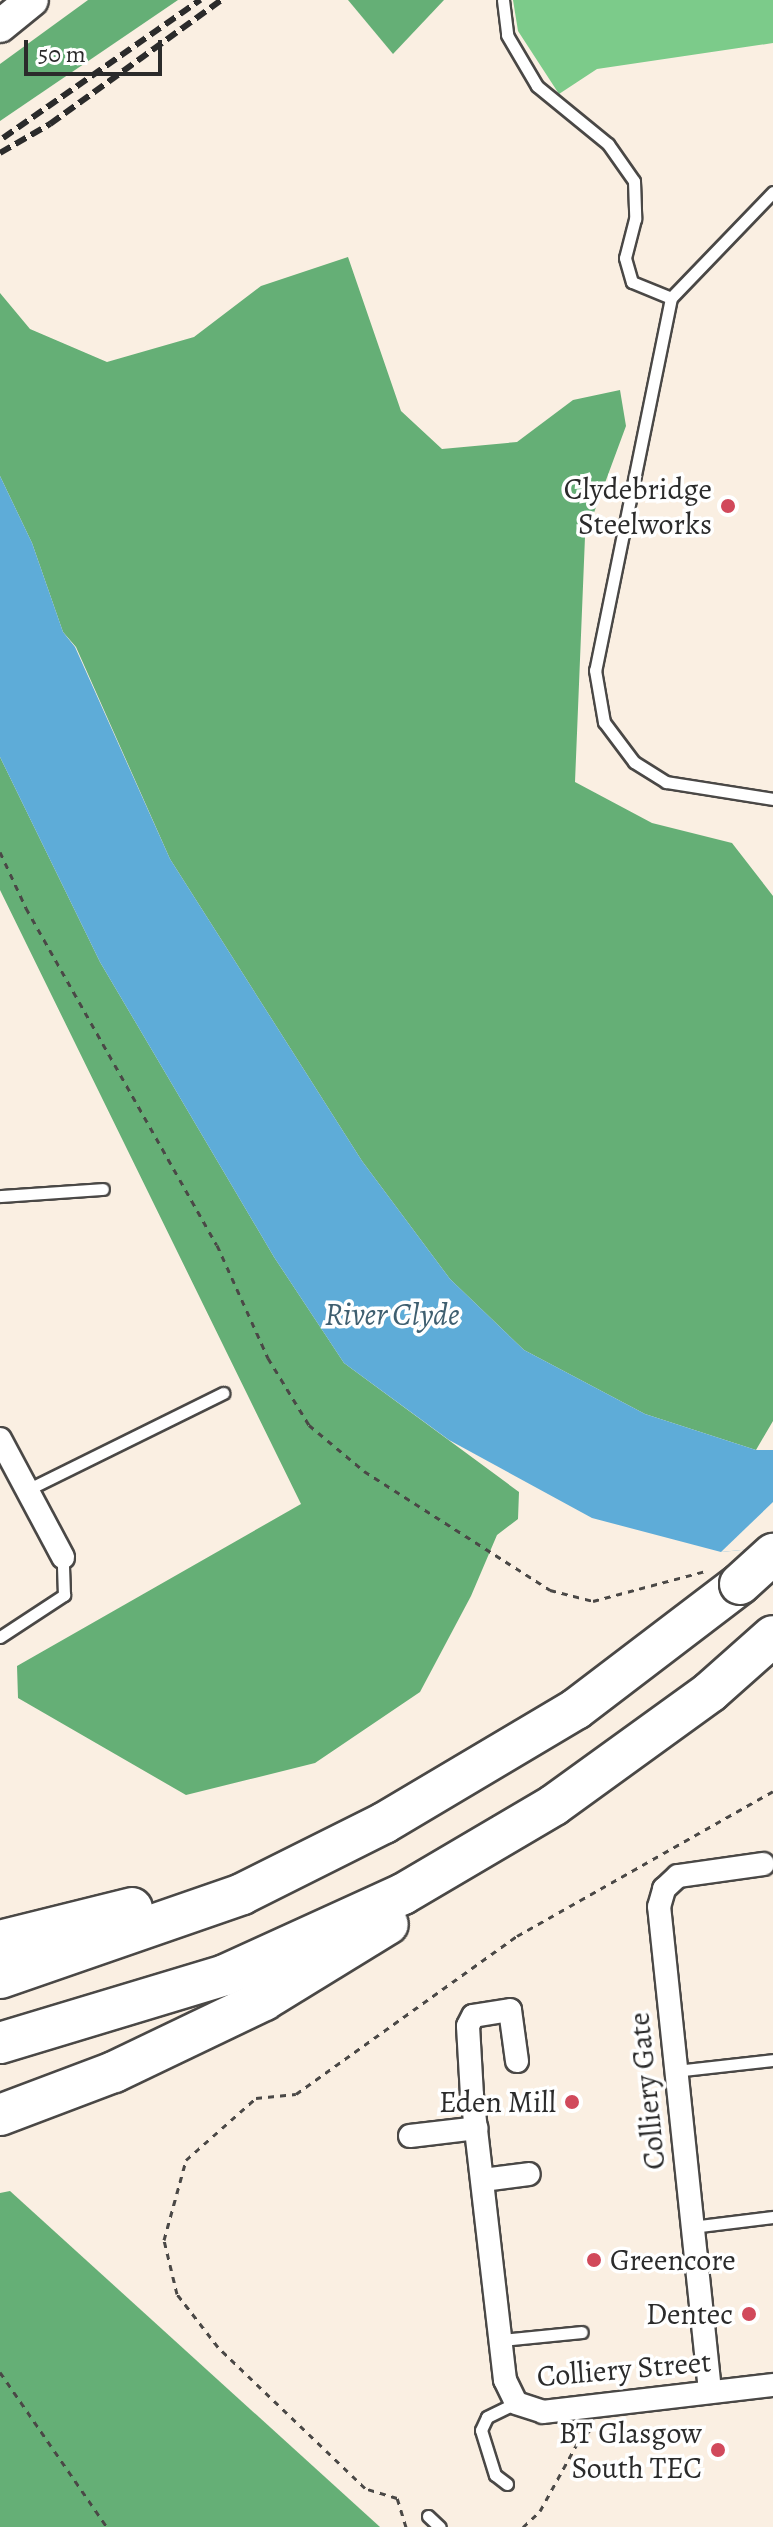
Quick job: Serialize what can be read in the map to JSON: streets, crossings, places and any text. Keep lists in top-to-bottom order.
{
  "streets": {
    "street": ["Colliery Gate", "Colliery Street"]
  },
  "crossings": [
    ["Colliery Gate", "Colliery Street"]
  ],
  "water": ["River Clyde"],
  "places": [
    "Clydebridge Steelworks",
    "Eden Mill",
    "Greencore",
    "Dentec",
    "BT Glasgow South TEC"
  ],
  "scale_bar": "50 m"
}
